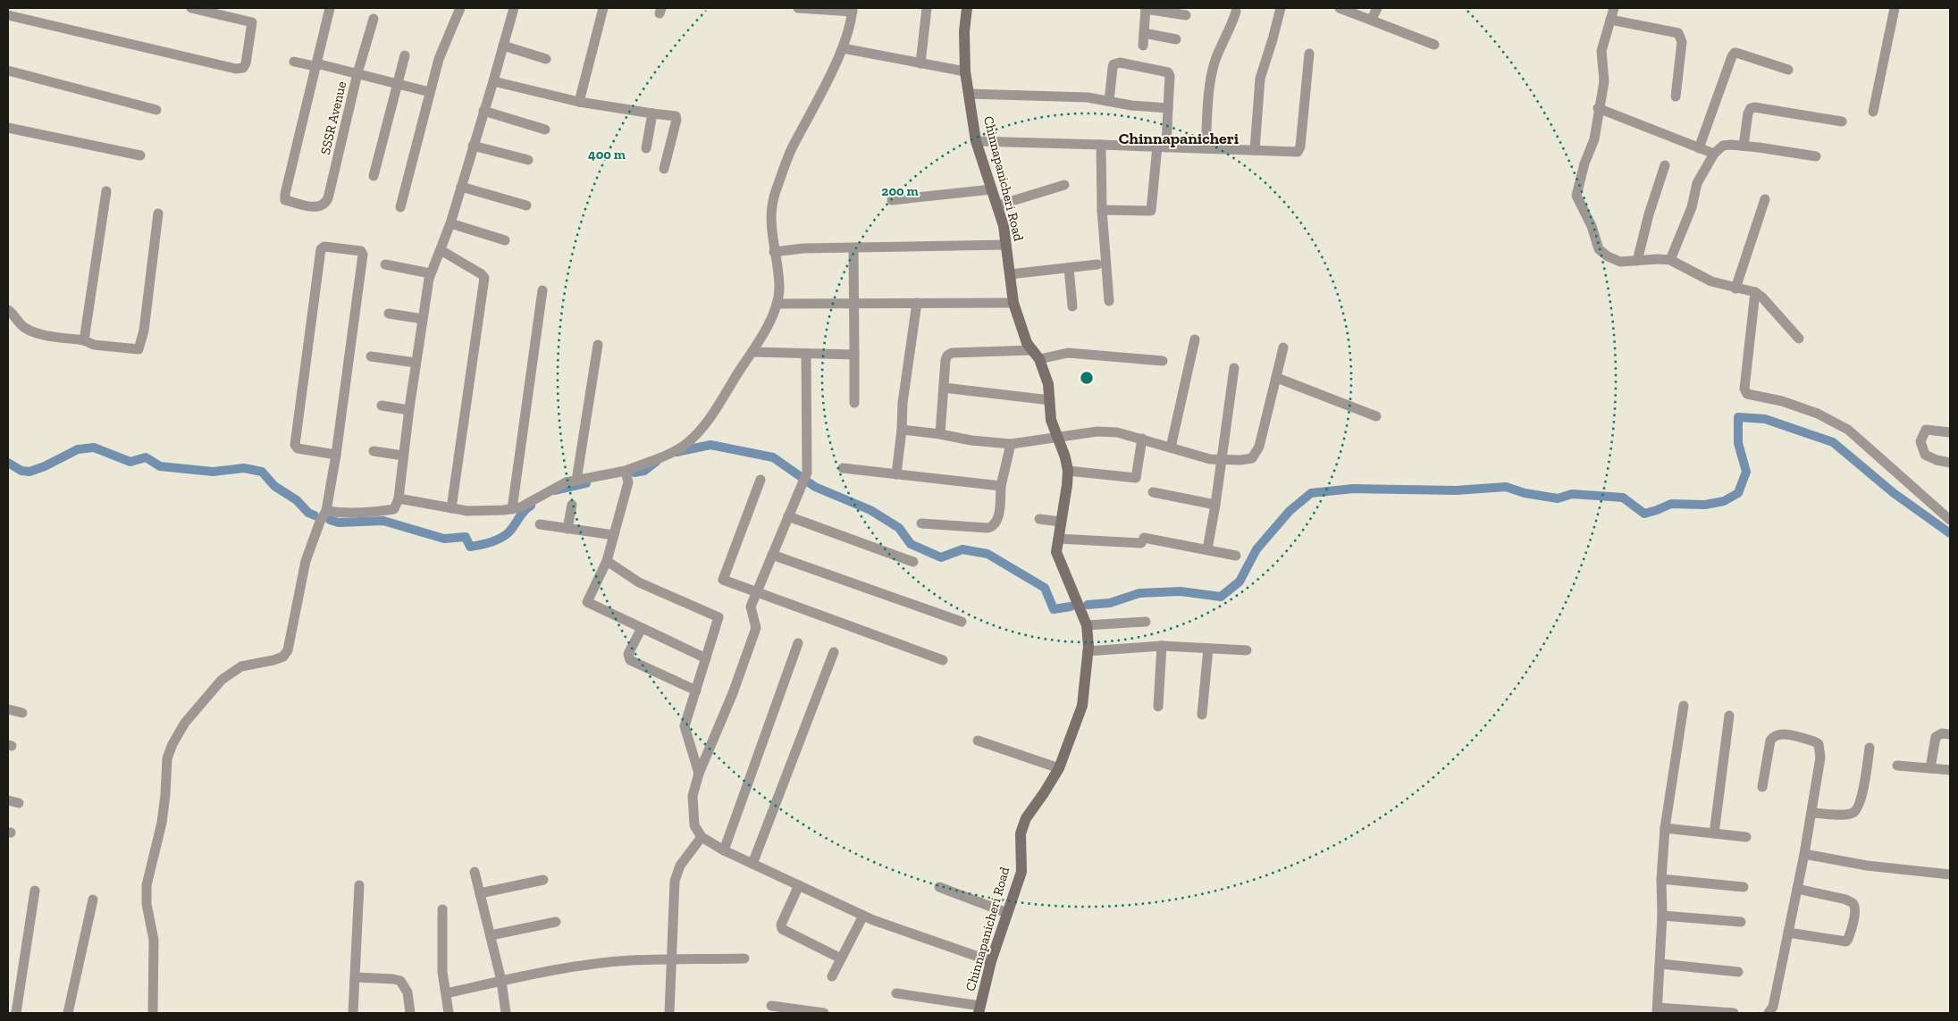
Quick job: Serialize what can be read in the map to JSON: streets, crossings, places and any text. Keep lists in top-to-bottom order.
{
  "streets": {
    "street": ["SSSR Avenue", "Chinnapanicheri Road"]
  },
  "districts": ["Chinnapanicheri"],
  "rings": ["400 m", "200 m"]
}
